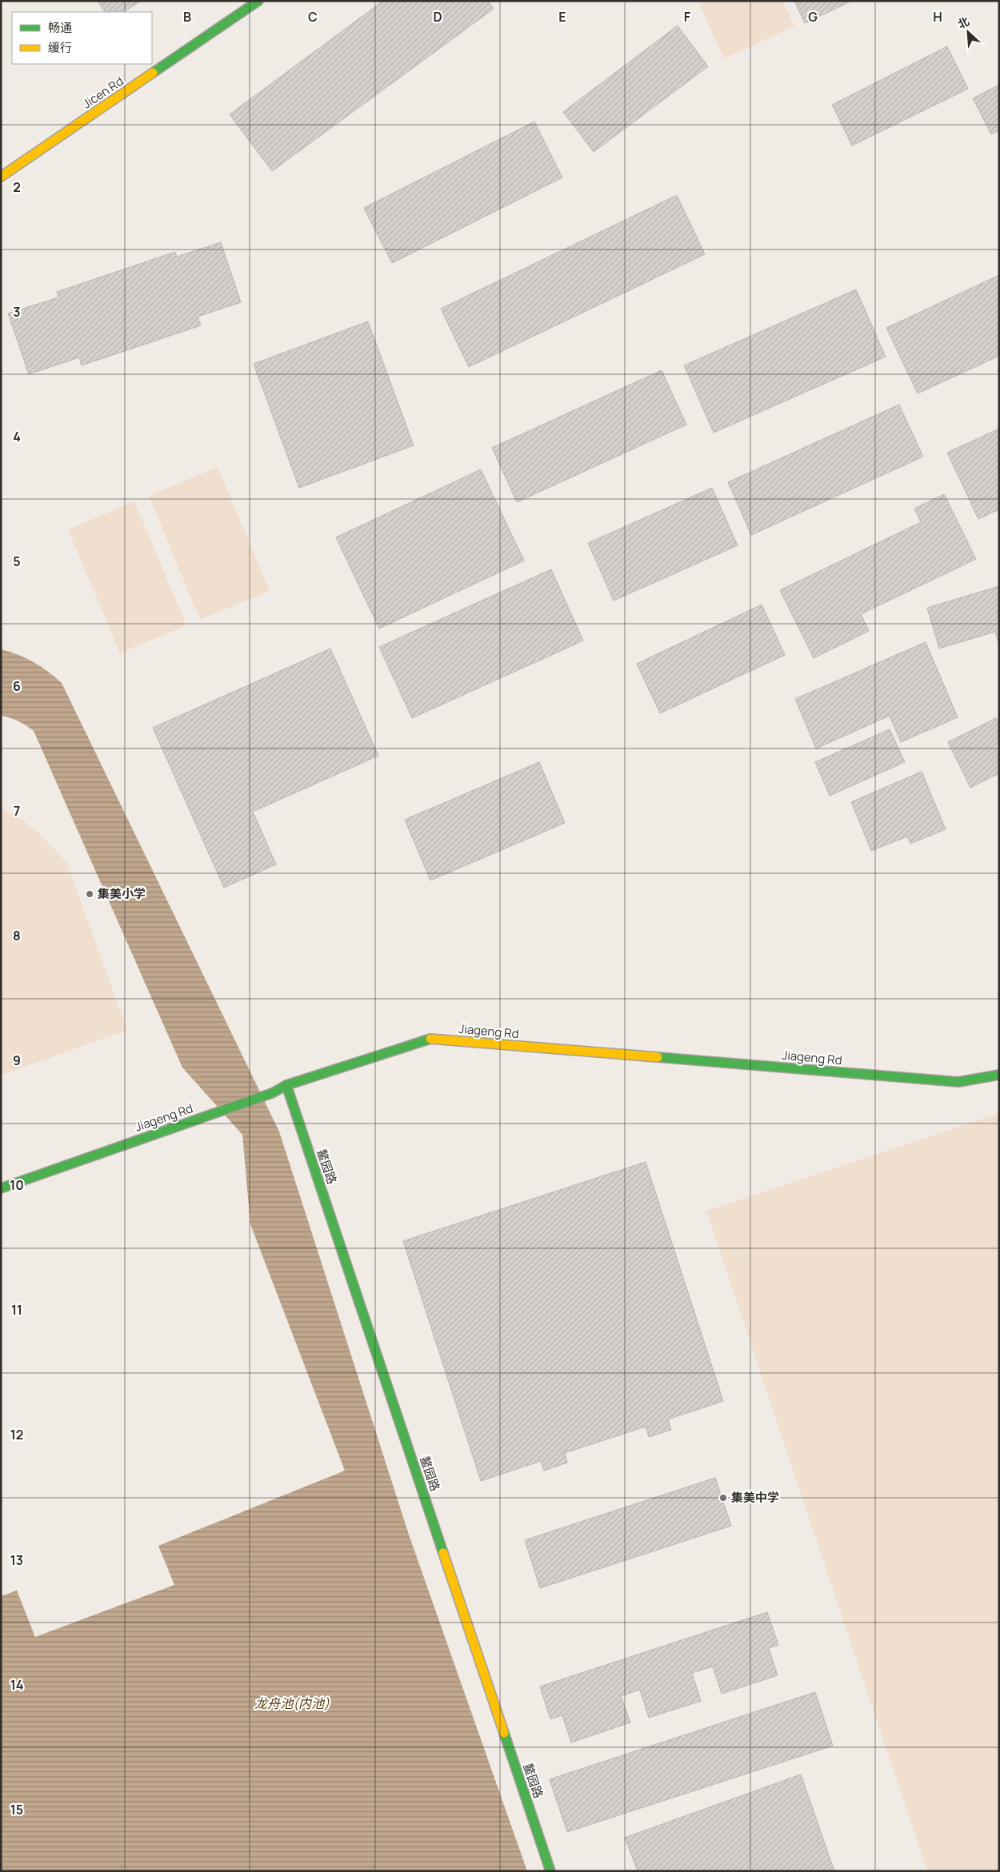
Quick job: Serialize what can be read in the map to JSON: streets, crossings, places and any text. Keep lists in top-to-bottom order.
{
  "streets": {
    "street": ["Jicen Rd", "Jiageng Rd", "鳌园路"]
  },
  "crossings": [
    ["Jiageng Rd", "鳌园路"]
  ],
  "water": ["龙舟池(内池)"],
  "places": ["集美小学", "集美中学"],
  "legend": ["畅通", "缓行"],
  "north": "top left",
  "grid": {
    "columns": [
      "B",
      "C",
      "D",
      "E",
      "F",
      "G",
      "H"
    ],
    "rows": [
      "2",
      "3",
      "4",
      "5",
      "6",
      "7",
      "8",
      "9",
      "10",
      "11",
      "12",
      "13",
      "14",
      "15"
    ]
  }
}
